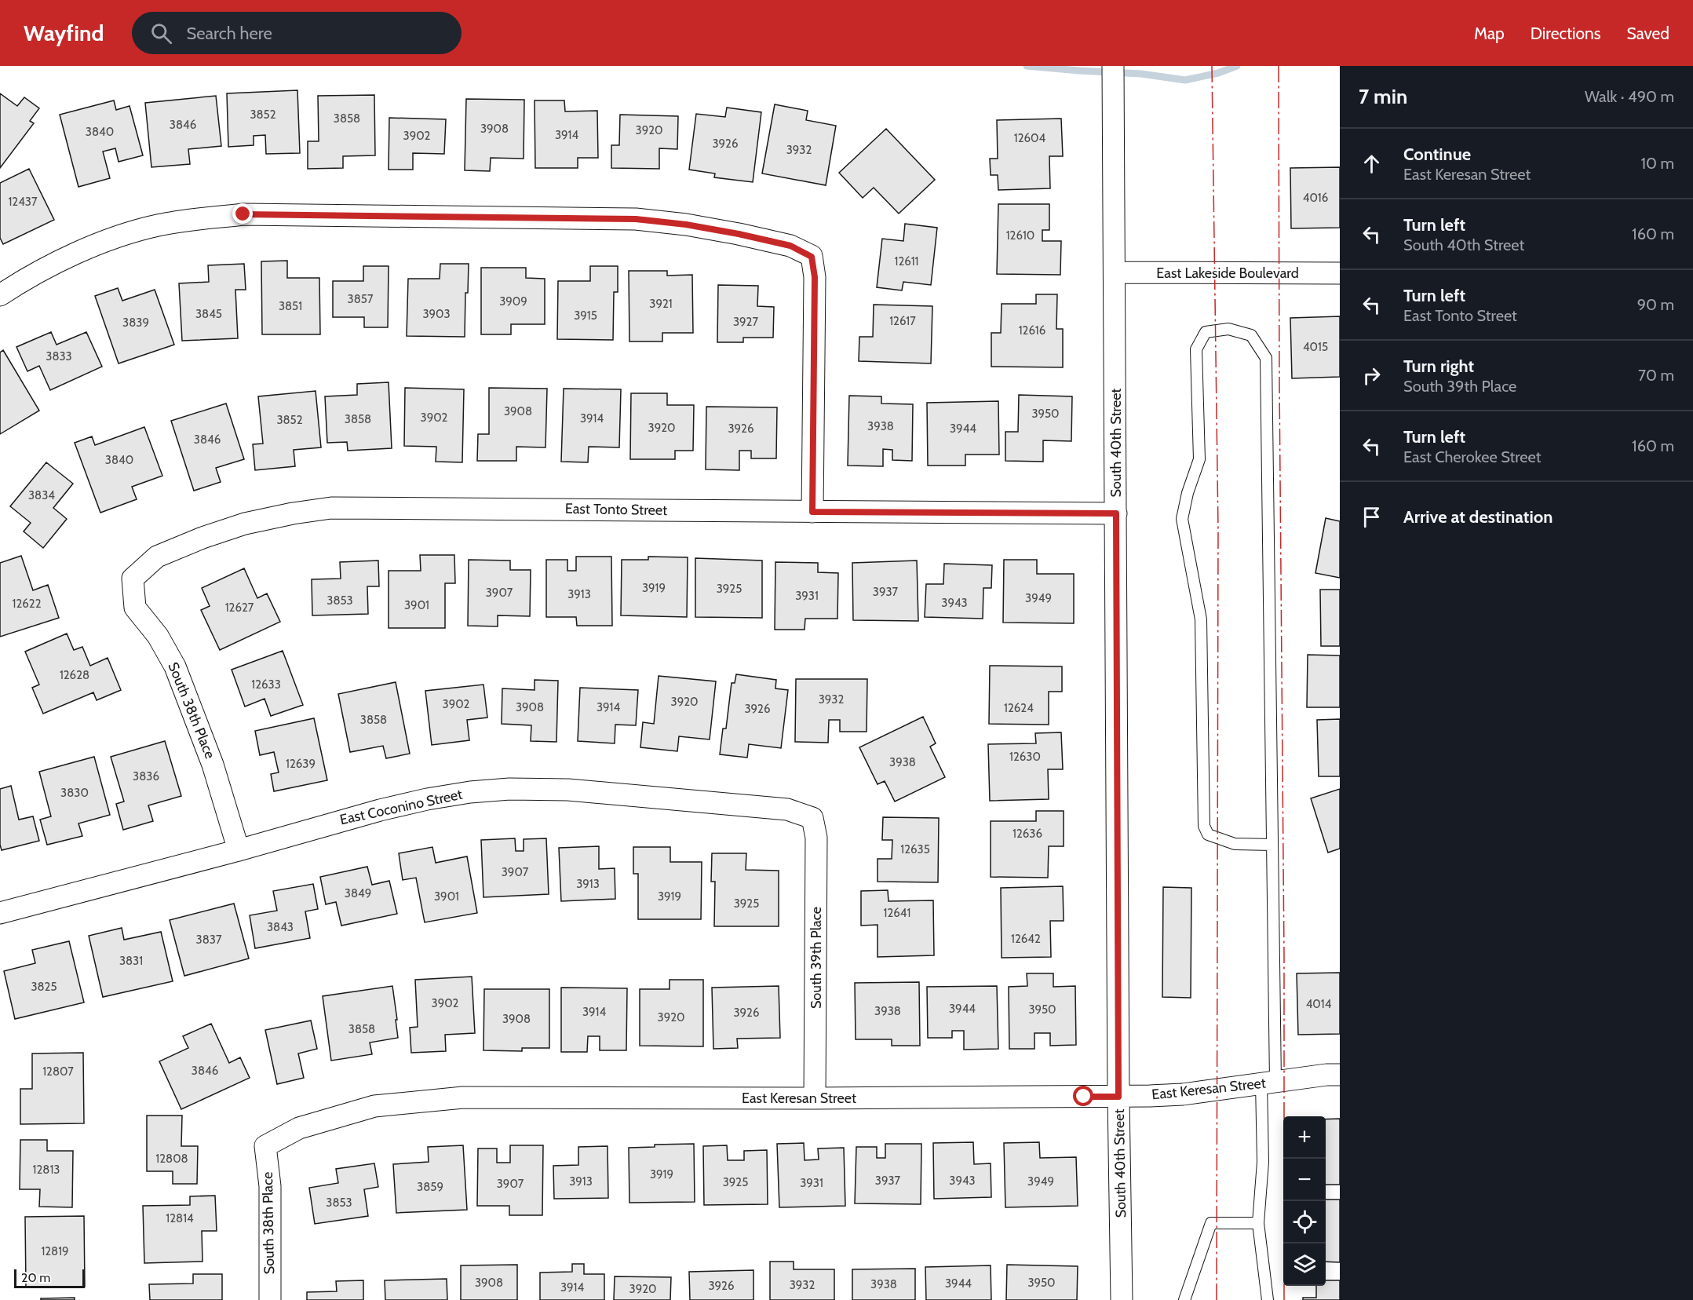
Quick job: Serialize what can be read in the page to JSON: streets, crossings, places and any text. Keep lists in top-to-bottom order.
{
  "streets": {
    "street": [
      "East Lakeside Boulevard",
      "South 40th Street",
      "East Tonto Street",
      "South 38th Place",
      "East Coconino Street",
      "South 39th Place",
      "East Keresan Street"
    ]
  },
  "crossings": [
    ["East Lakeside Boulevard", "South 40th Street"],
    ["South 40th Street", "East Tonto Street"],
    ["South 40th Street", "East Keresan Street"],
    ["East Tonto Street", "South 38th Place"],
    ["South 38th Place", "East Coconino Street"],
    ["South 38th Place", "East Keresan Street"],
    ["East Coconino Street", "South 39th Place"],
    ["South 39th Place", "East Keresan Street"]
  ],
  "house_numbers": [
    "3852",
    "3858",
    "3846",
    "3908",
    "3920",
    "3840",
    "3914",
    "3902",
    "12604",
    "3926",
    "3932",
    "4016",
    "12437",
    "12610",
    "12611",
    "3857",
    "3909",
    "3921",
    "3851",
    "3845",
    "3903",
    "3915",
    "12617",
    "3927",
    "3839",
    "12616",
    "4015",
    "3833",
    "3908",
    "3950",
    "3902",
    "3914",
    "3858",
    "3852",
    "3938",
    "3920",
    "3926",
    "3944",
    "3846",
    "3840",
    "3834",
    "3919",
    "3925",
    "3937",
    "3907",
    "3913",
    "3931",
    "3949",
    "3853",
    "3943",
    "12622",
    "3901",
    "12627",
    "12628",
    "12633",
    "3932",
    "3920",
    "3902",
    "3908",
    "3914",
    "12624",
    "3926",
    "3858",
    "12630",
    "3938",
    "12639",
    "3836",
    "3830",
    "12636",
    "12635",
    "3907",
    "3913",
    "3849",
    "3901",
    "3919",
    "3925",
    "12641",
    "3843",
    "12642",
    "3837",
    "3831",
    "3825",
    "3902",
    "4014",
    "3944",
    "3950",
    "3938",
    "3914",
    "3926",
    "3920",
    "3908",
    "3858",
    "3846",
    "12807",
    "12808",
    "12813",
    "3919",
    "3937",
    "3943",
    "3913",
    "3949",
    "3925",
    "3931",
    "3907",
    "3859",
    "3853",
    "12814",
    "12819",
    "3908",
    "3950",
    "3944",
    "3938",
    "3932",
    "3926",
    "3914",
    "3920"
  ],
  "scale_bar": "20 m",
  "page": {
    "header": "Wayfind",
    "search": "Search here",
    "nav": ["Map", "Directions", "Saved"],
    "heading": ["7 min", "Walk · 490 m"],
    "list": [
      ["Continue", "East Keresan Street", "10 m"],
      ["Turn left", "South 40th Street", "160 m"],
      ["Turn left", "East Tonto Street", "90 m"],
      ["Turn right", "South 39th Place", "70 m"],
      ["Turn left", "East Cherokee Street", "160 m"],
      "Arrive at destination"
    ],
    "map_buttons": ["+", "−"],
    "scale": "20 m"
  }
}
